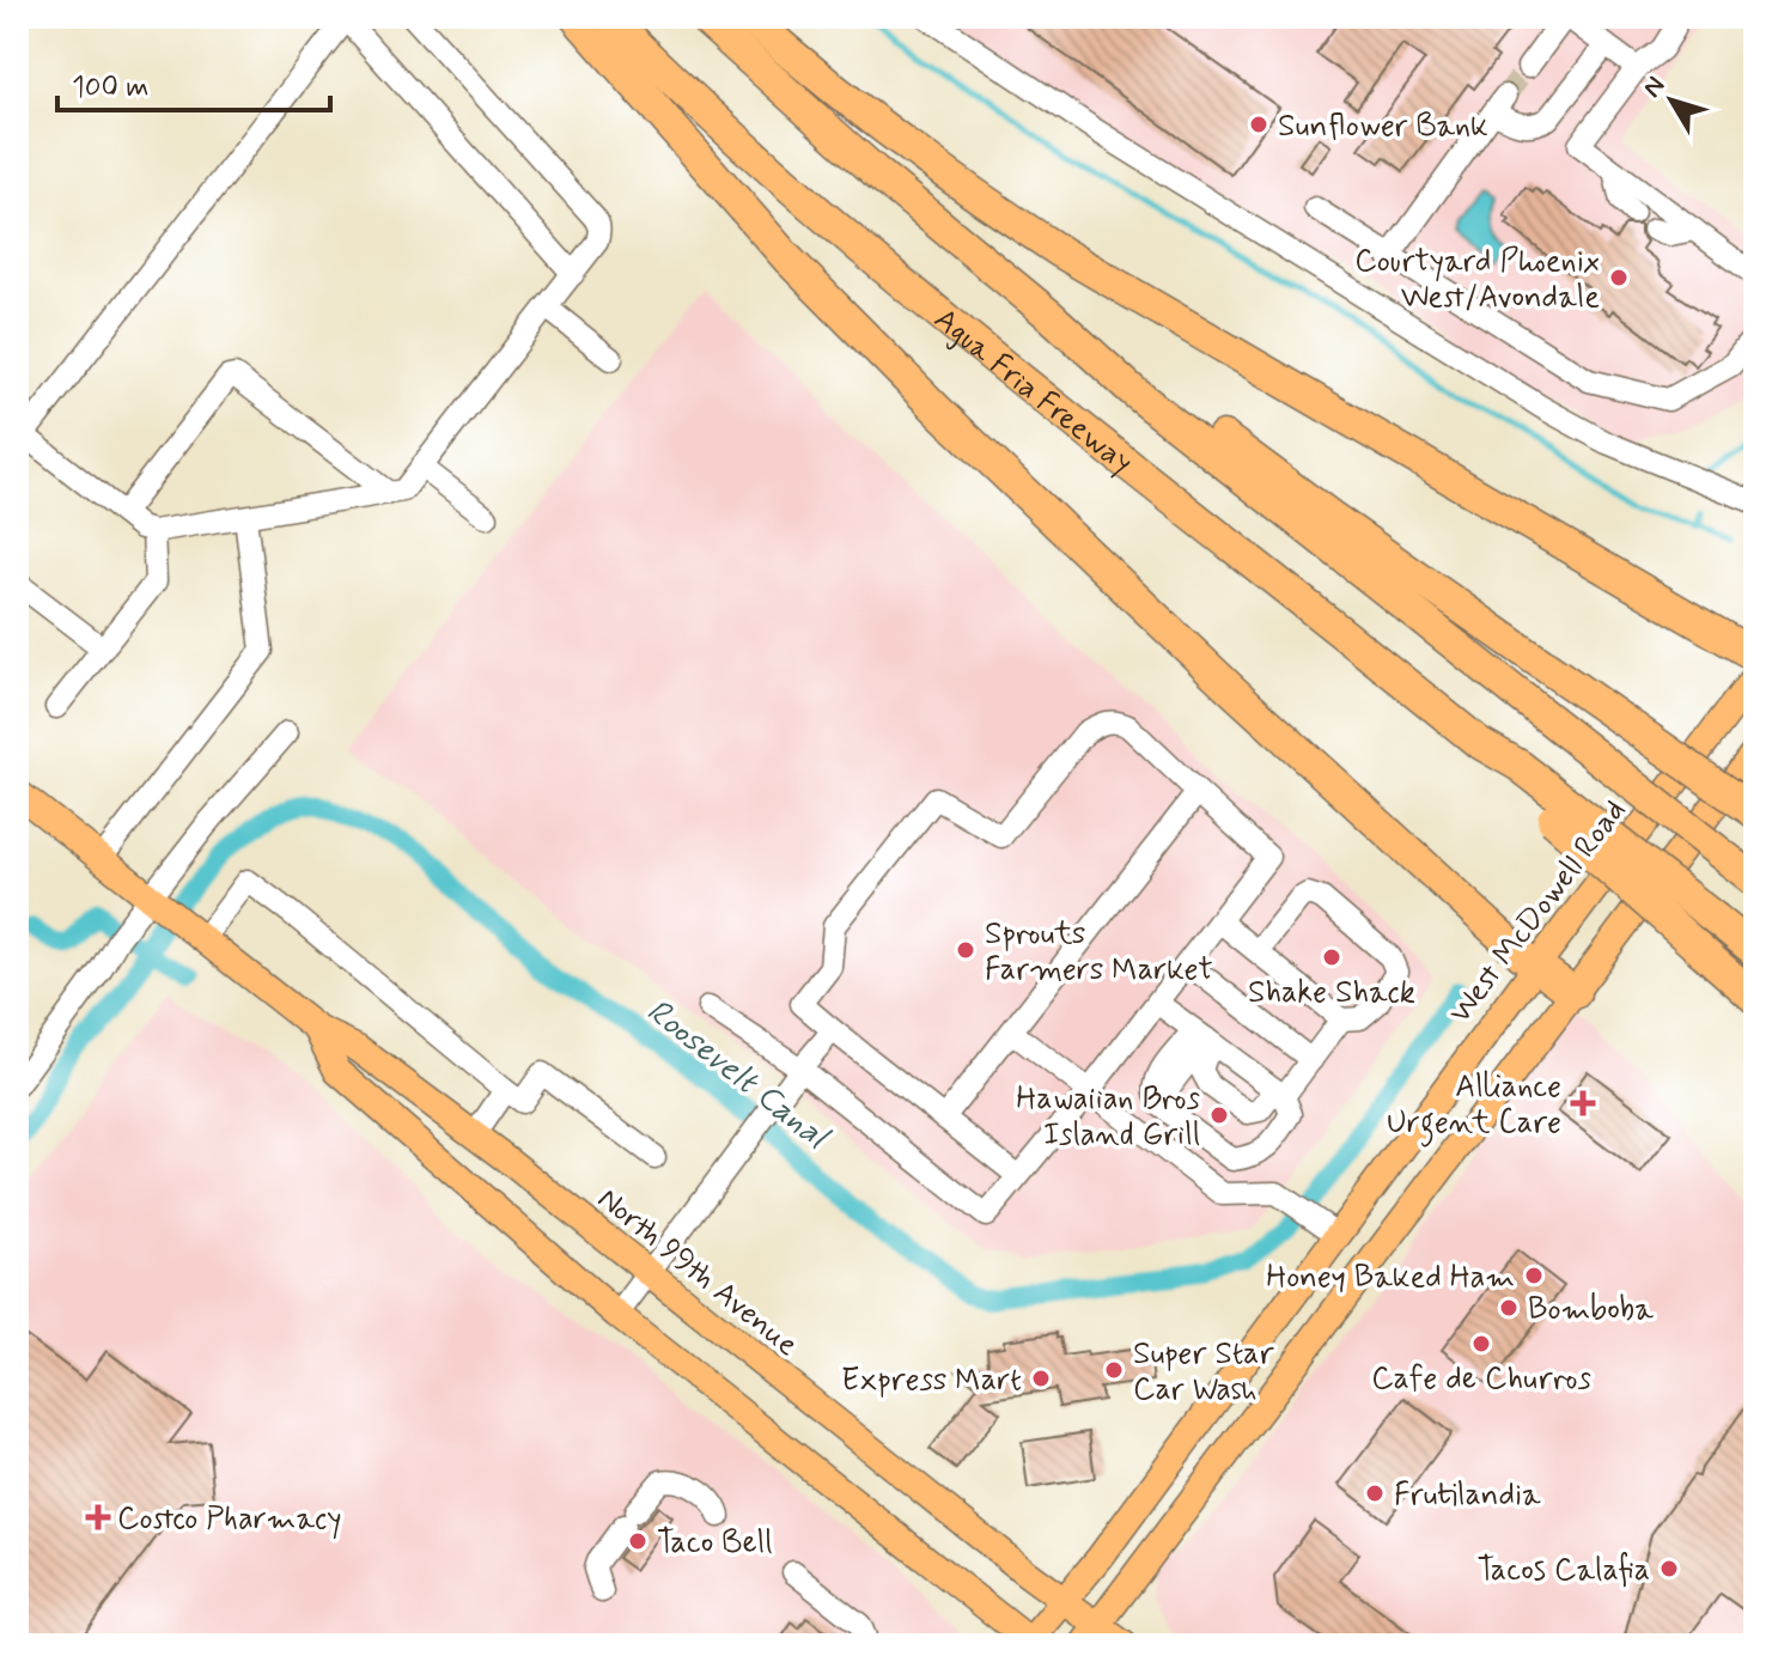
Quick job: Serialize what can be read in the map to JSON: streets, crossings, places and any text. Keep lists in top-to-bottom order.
{
  "streets": {
    "highway": ["Agua Fria Freeway"],
    "main road": ["West McDowell Road", "North 99th Avenue"]
  },
  "crossings": [
    ["West McDowell Road", "North 99th Avenue"]
  ],
  "water": ["Roosevelt Canal"],
  "places": {
    "other": [
      "Sunflower Bank",
      "Courtyard Phoenix West/Avondale",
      "Sprouts Farmers Market",
      "Shake Shack",
      "Hawaiian Bros Island Grill",
      "Honey Baked Ham",
      "Bomboba",
      "Cafe de Churros",
      "Super Star Car Wash",
      "Express Mart",
      "Frutilandia",
      "Taco Bell",
      "Tacos Calafia"
    ],
    "health": ["Alliance Urgent Care", "Costco Pharmacy"]
  },
  "scale_bar": "100 m",
  "north": "top left"
}
